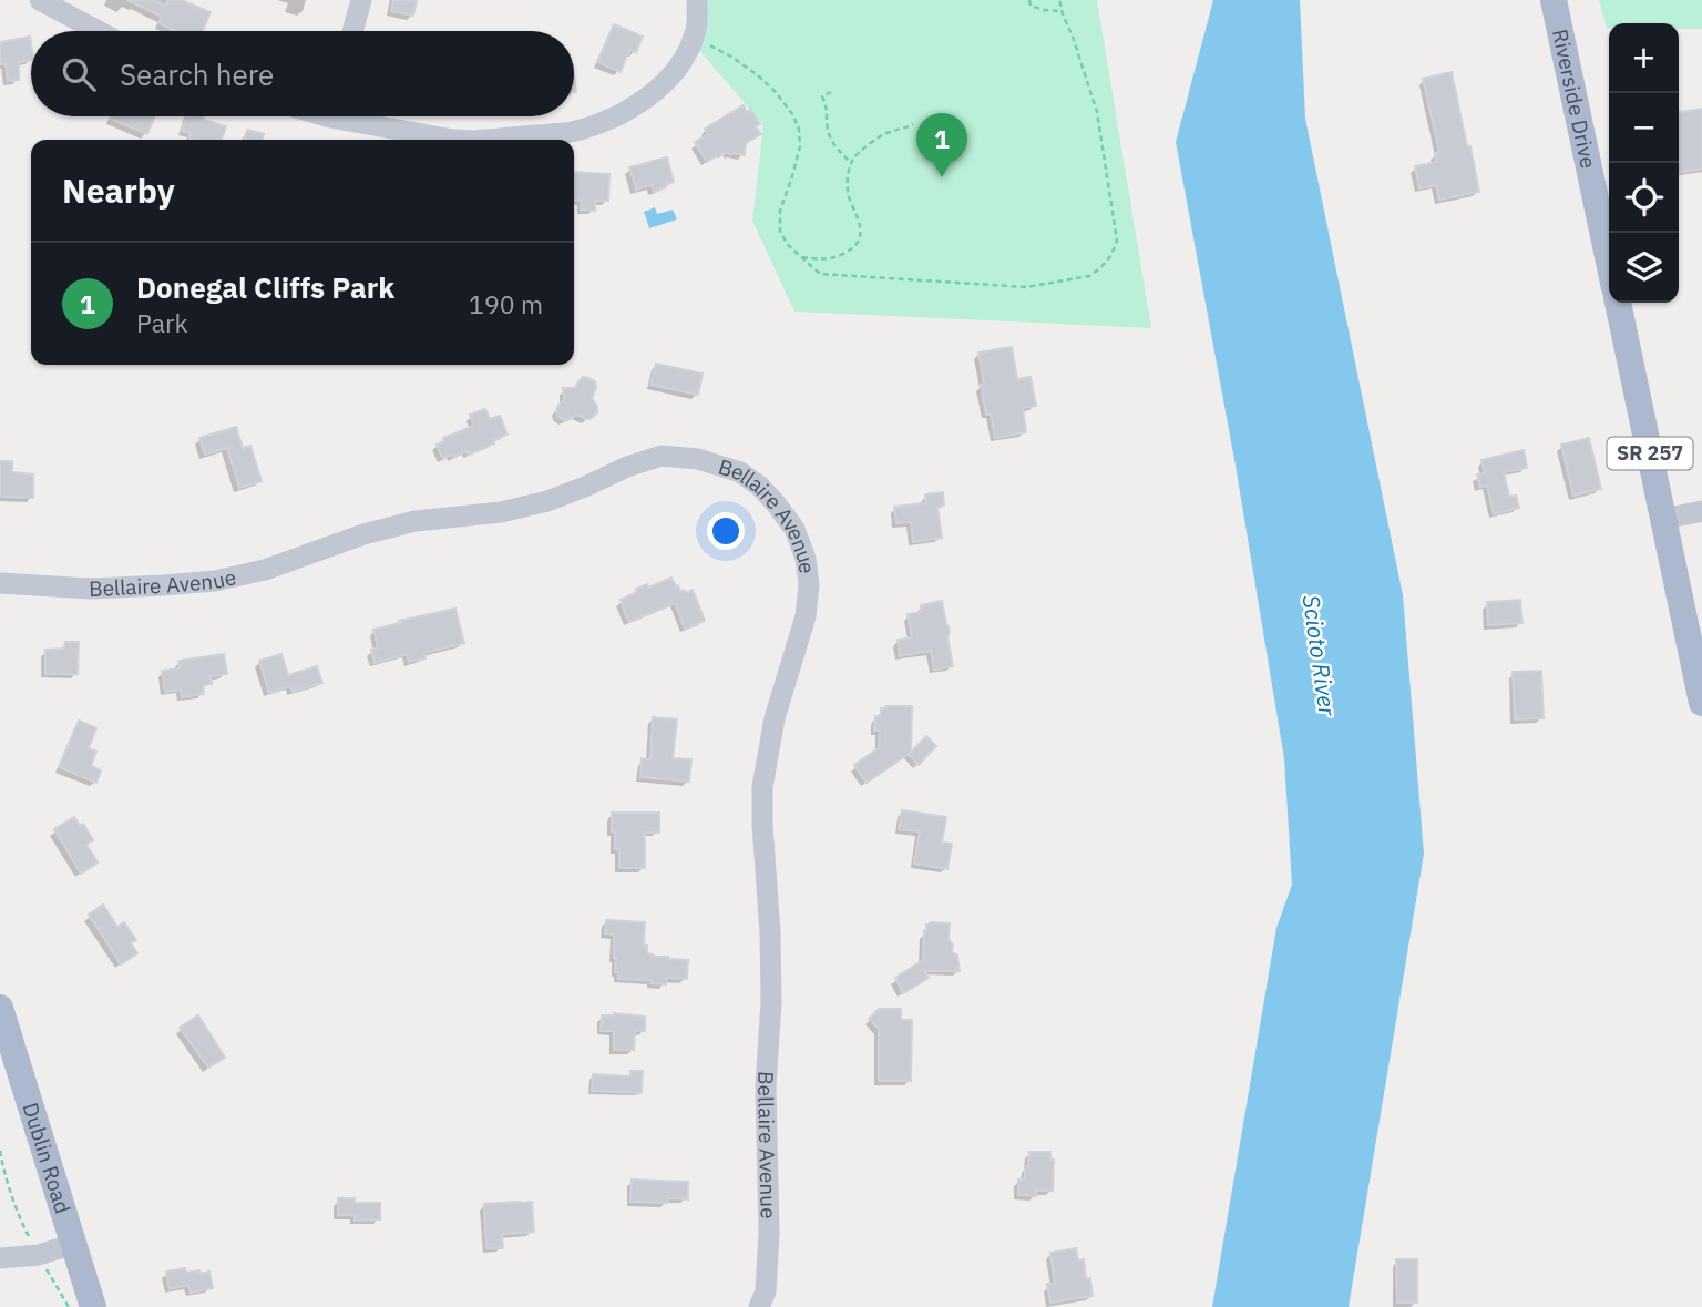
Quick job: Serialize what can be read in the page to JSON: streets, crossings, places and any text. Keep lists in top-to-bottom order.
{
  "streets": {
    "main road": ["Riverside Drive", "SR 257", "Dublin Road"],
    "street": ["Bellaire Avenue"]
  },
  "water": ["Scioto River"],
  "page": {
    "map_buttons": ["+", "−"],
    "search": "Search here",
    "pins": "1",
    "heading": "Nearby",
    "list": [
      {
        "mark": "1",
        "name": "Donegal Cliffs Park",
        "note": "Park",
        "value": "190 m"
      }
    ]
  }
}
